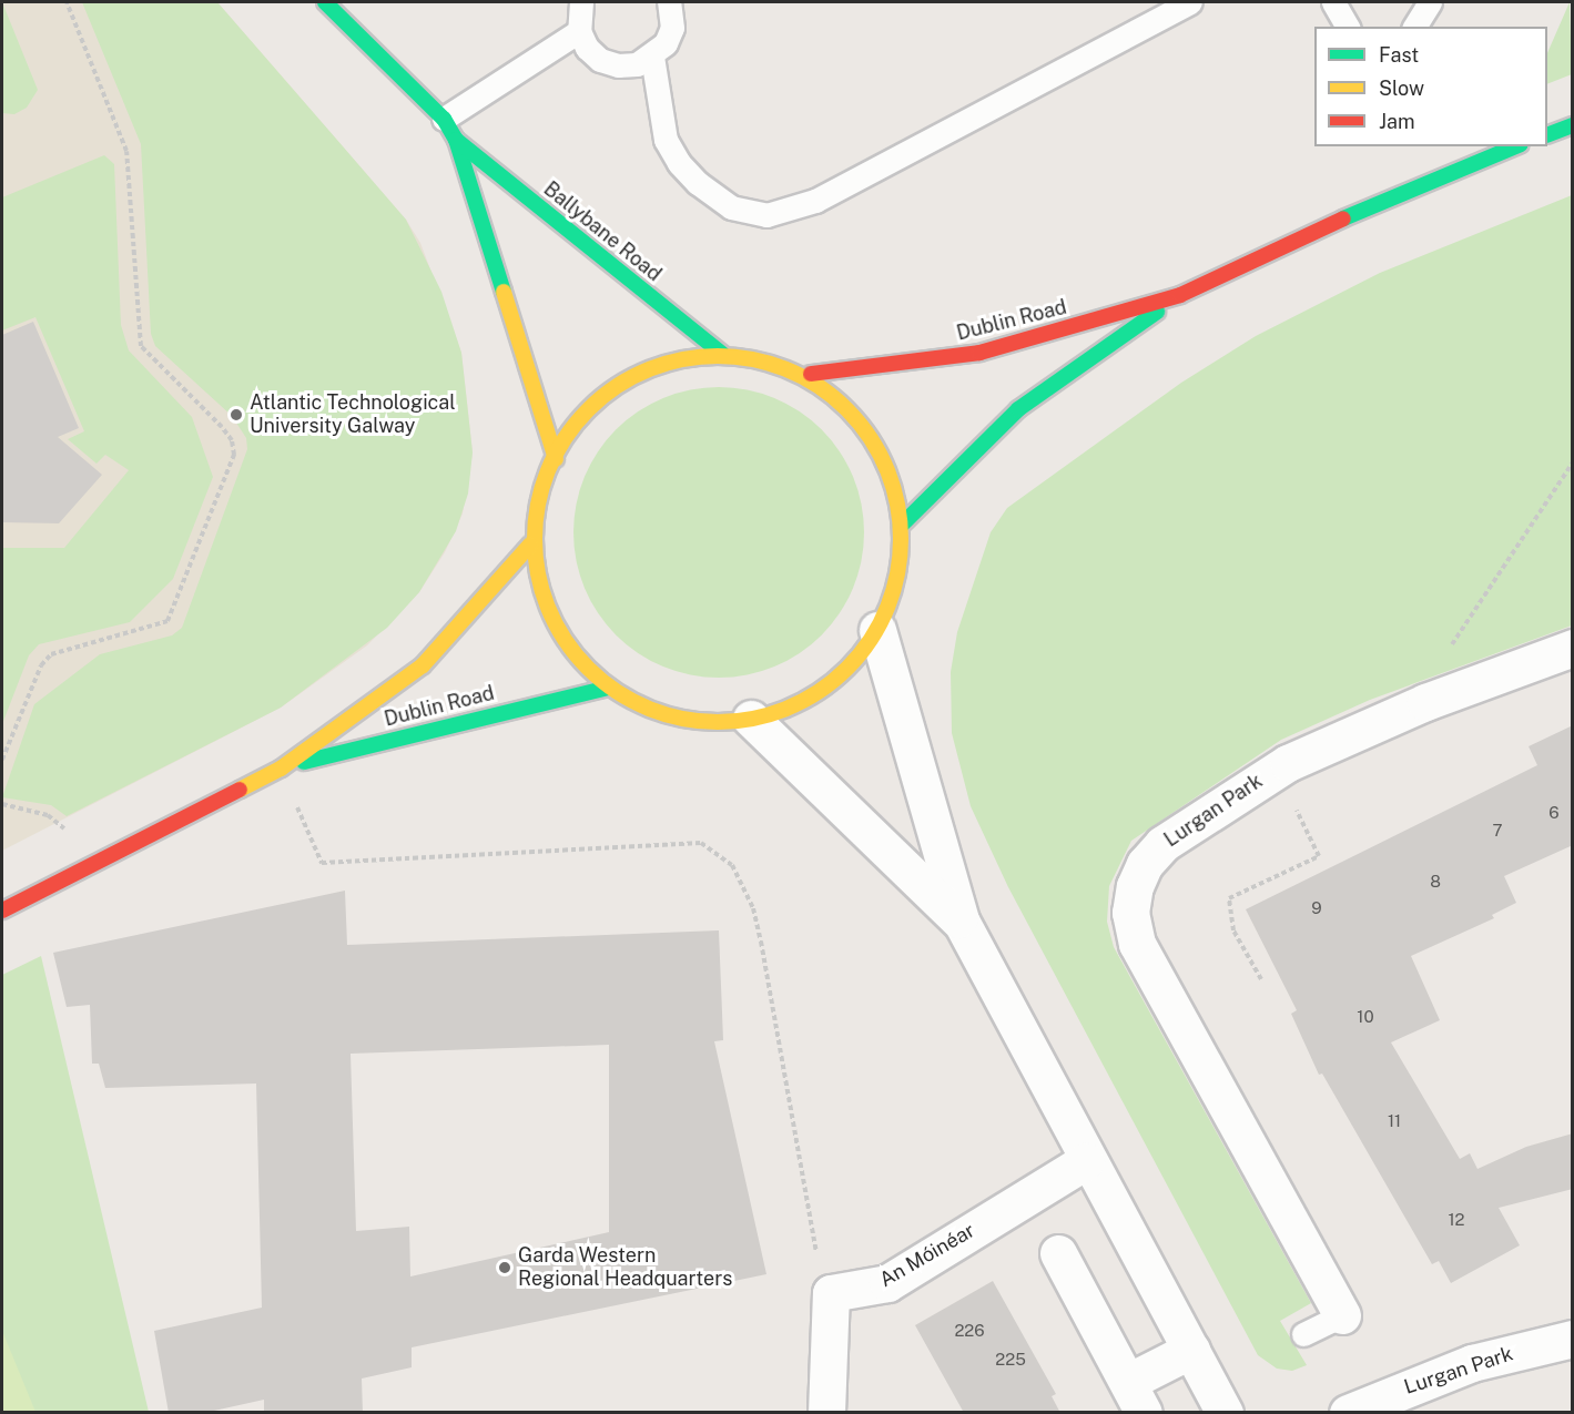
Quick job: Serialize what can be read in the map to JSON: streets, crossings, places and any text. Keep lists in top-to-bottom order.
{
  "streets": {
    "main road": ["Ballybane Road", "Dublin Road"],
    "street": ["Lurgan Park", "An Móinéar"]
  },
  "places": ["Atlantic Technological University Galway", "Garda Western Regional Headquarters"],
  "house_numbers": [
    "6",
    "7",
    "8",
    "9",
    "10",
    "11",
    "12",
    "226",
    "225"
  ],
  "legend": ["Fast", "Slow", "Jam"]
}
